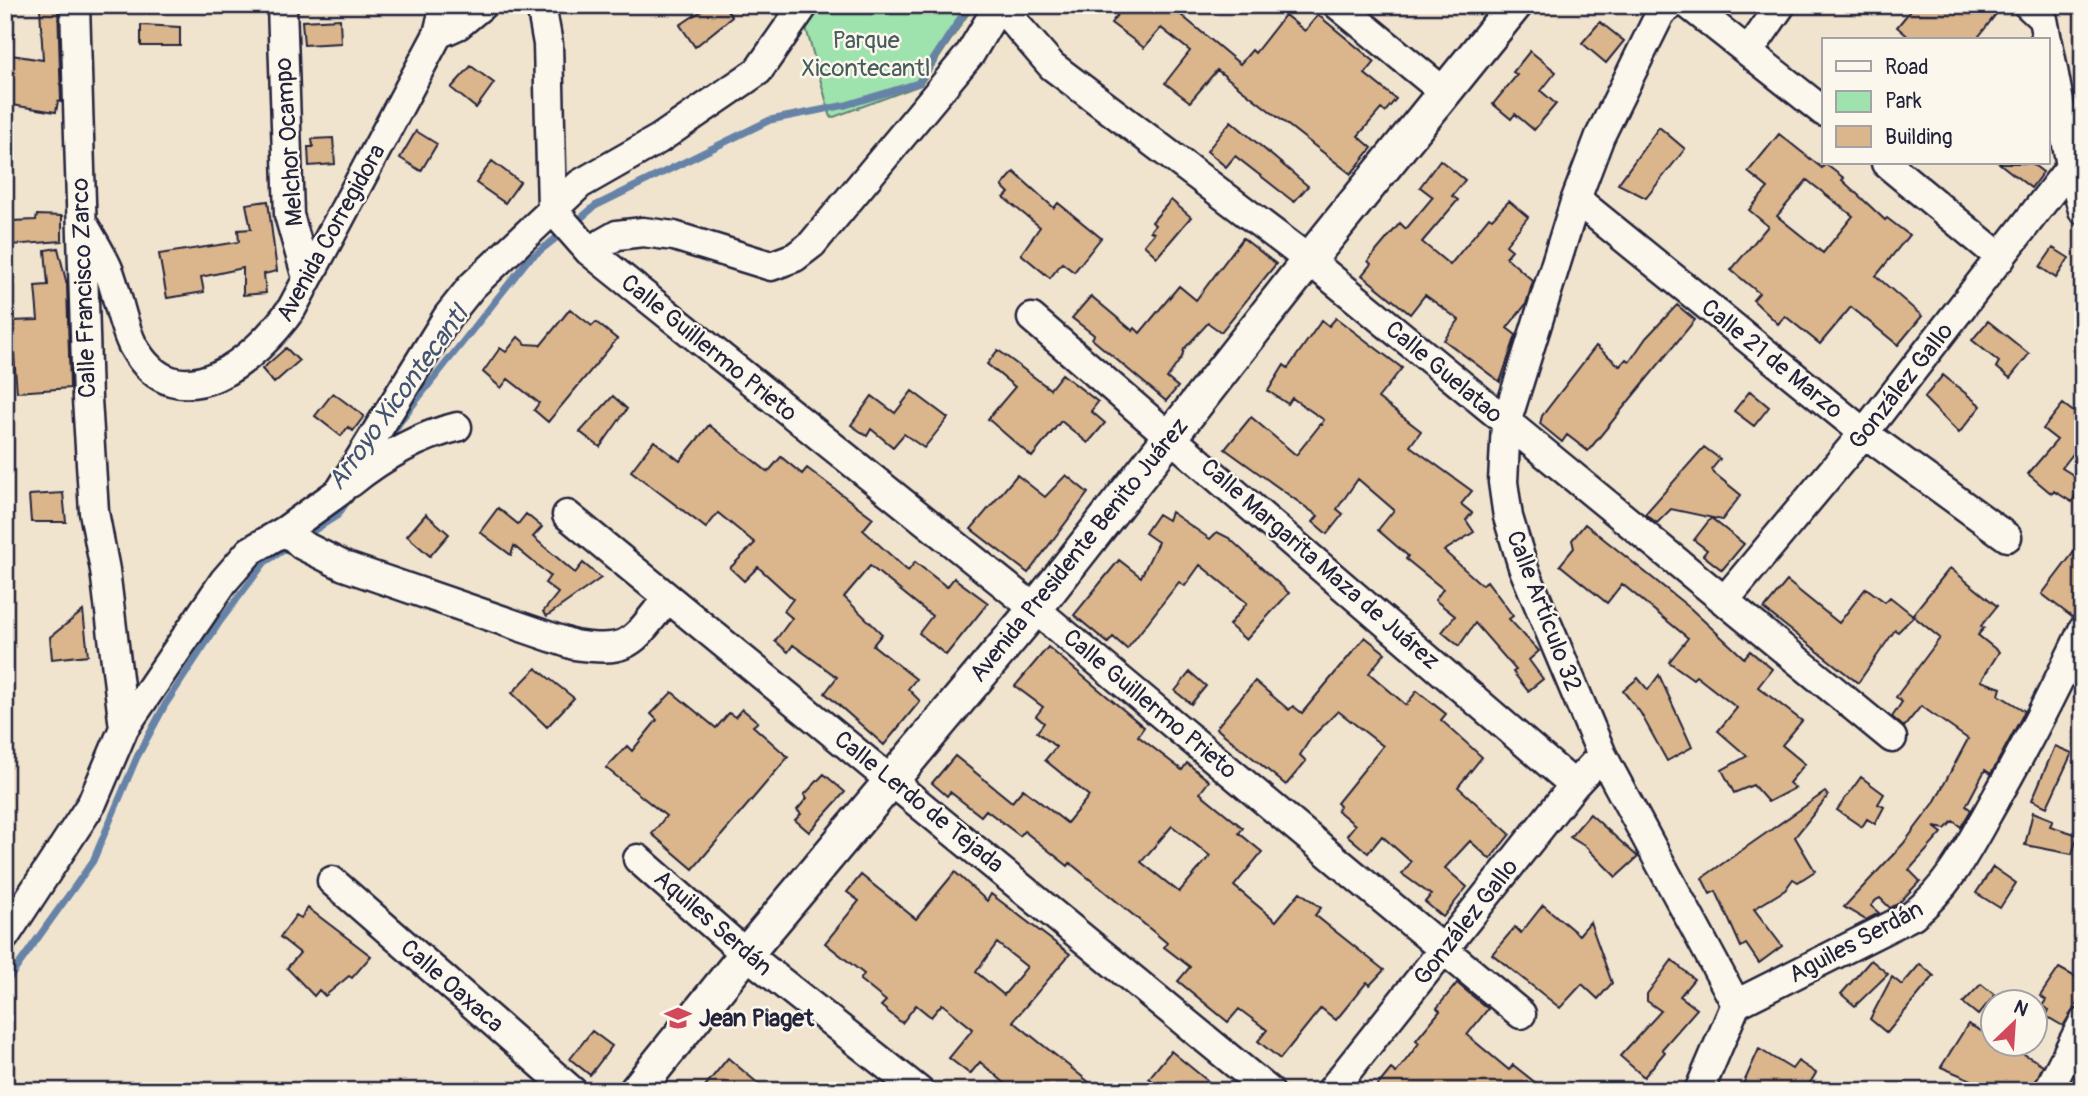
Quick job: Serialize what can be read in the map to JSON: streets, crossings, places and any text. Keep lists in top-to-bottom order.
{
  "streets": {
    "street": [
      "Melchor Ocampo",
      "Avenida Corregidora",
      "Calle Francisco Zarco",
      "Calle Guillermo Prieto",
      "Calle 21 de Marzo",
      "Calle Guelatao",
      "González Gallo",
      "Avenida Presidente Benito Juárez",
      "Calle Margarita Maza de Juárez",
      "Calle Artículo 32",
      "Calle Lerdo de Tejada",
      "Aquiles Serdán",
      "Aguiles Serdán",
      "Calle Oaxaca"
    ]
  },
  "crossings": [
    ["Melchor Ocampo", "Avenida Corregidora"],
    ["Avenida Corregidora", "Calle Francisco Zarco"],
    ["Calle Guillermo Prieto", "González Gallo"],
    ["Calle Guillermo Prieto", "Avenida Presidente Benito Juárez"],
    ["Calle 21 de Marzo", "González Gallo"],
    ["Calle 21 de Marzo", "Calle Artículo 32"],
    ["Calle Guelatao", "González Gallo"],
    ["Calle Guelatao", "Avenida Presidente Benito Juárez"],
    ["Calle Guelatao", "Calle Artículo 32"],
    ["González Gallo", "Calle Margarita Maza de Juárez"],
    ["González Gallo", "Calle Artículo 32"],
    ["Avenida Presidente Benito Juárez", "Calle Margarita Maza de Juárez"],
    ["Avenida Presidente Benito Juárez", "Calle Lerdo de Tejada"],
    ["Avenida Presidente Benito Juárez", "Aquiles Serdán"],
    ["Calle Artículo 32", "Aguiles Serdán"]
  ],
  "water": ["Arroyo Xicontecantl"],
  "parks": ["Parque Xicontecantl"],
  "places": {
    "school or university": ["Jean Piaget"]
  },
  "legend": ["Road", "Park", "Building"],
  "north": "top right"
}
